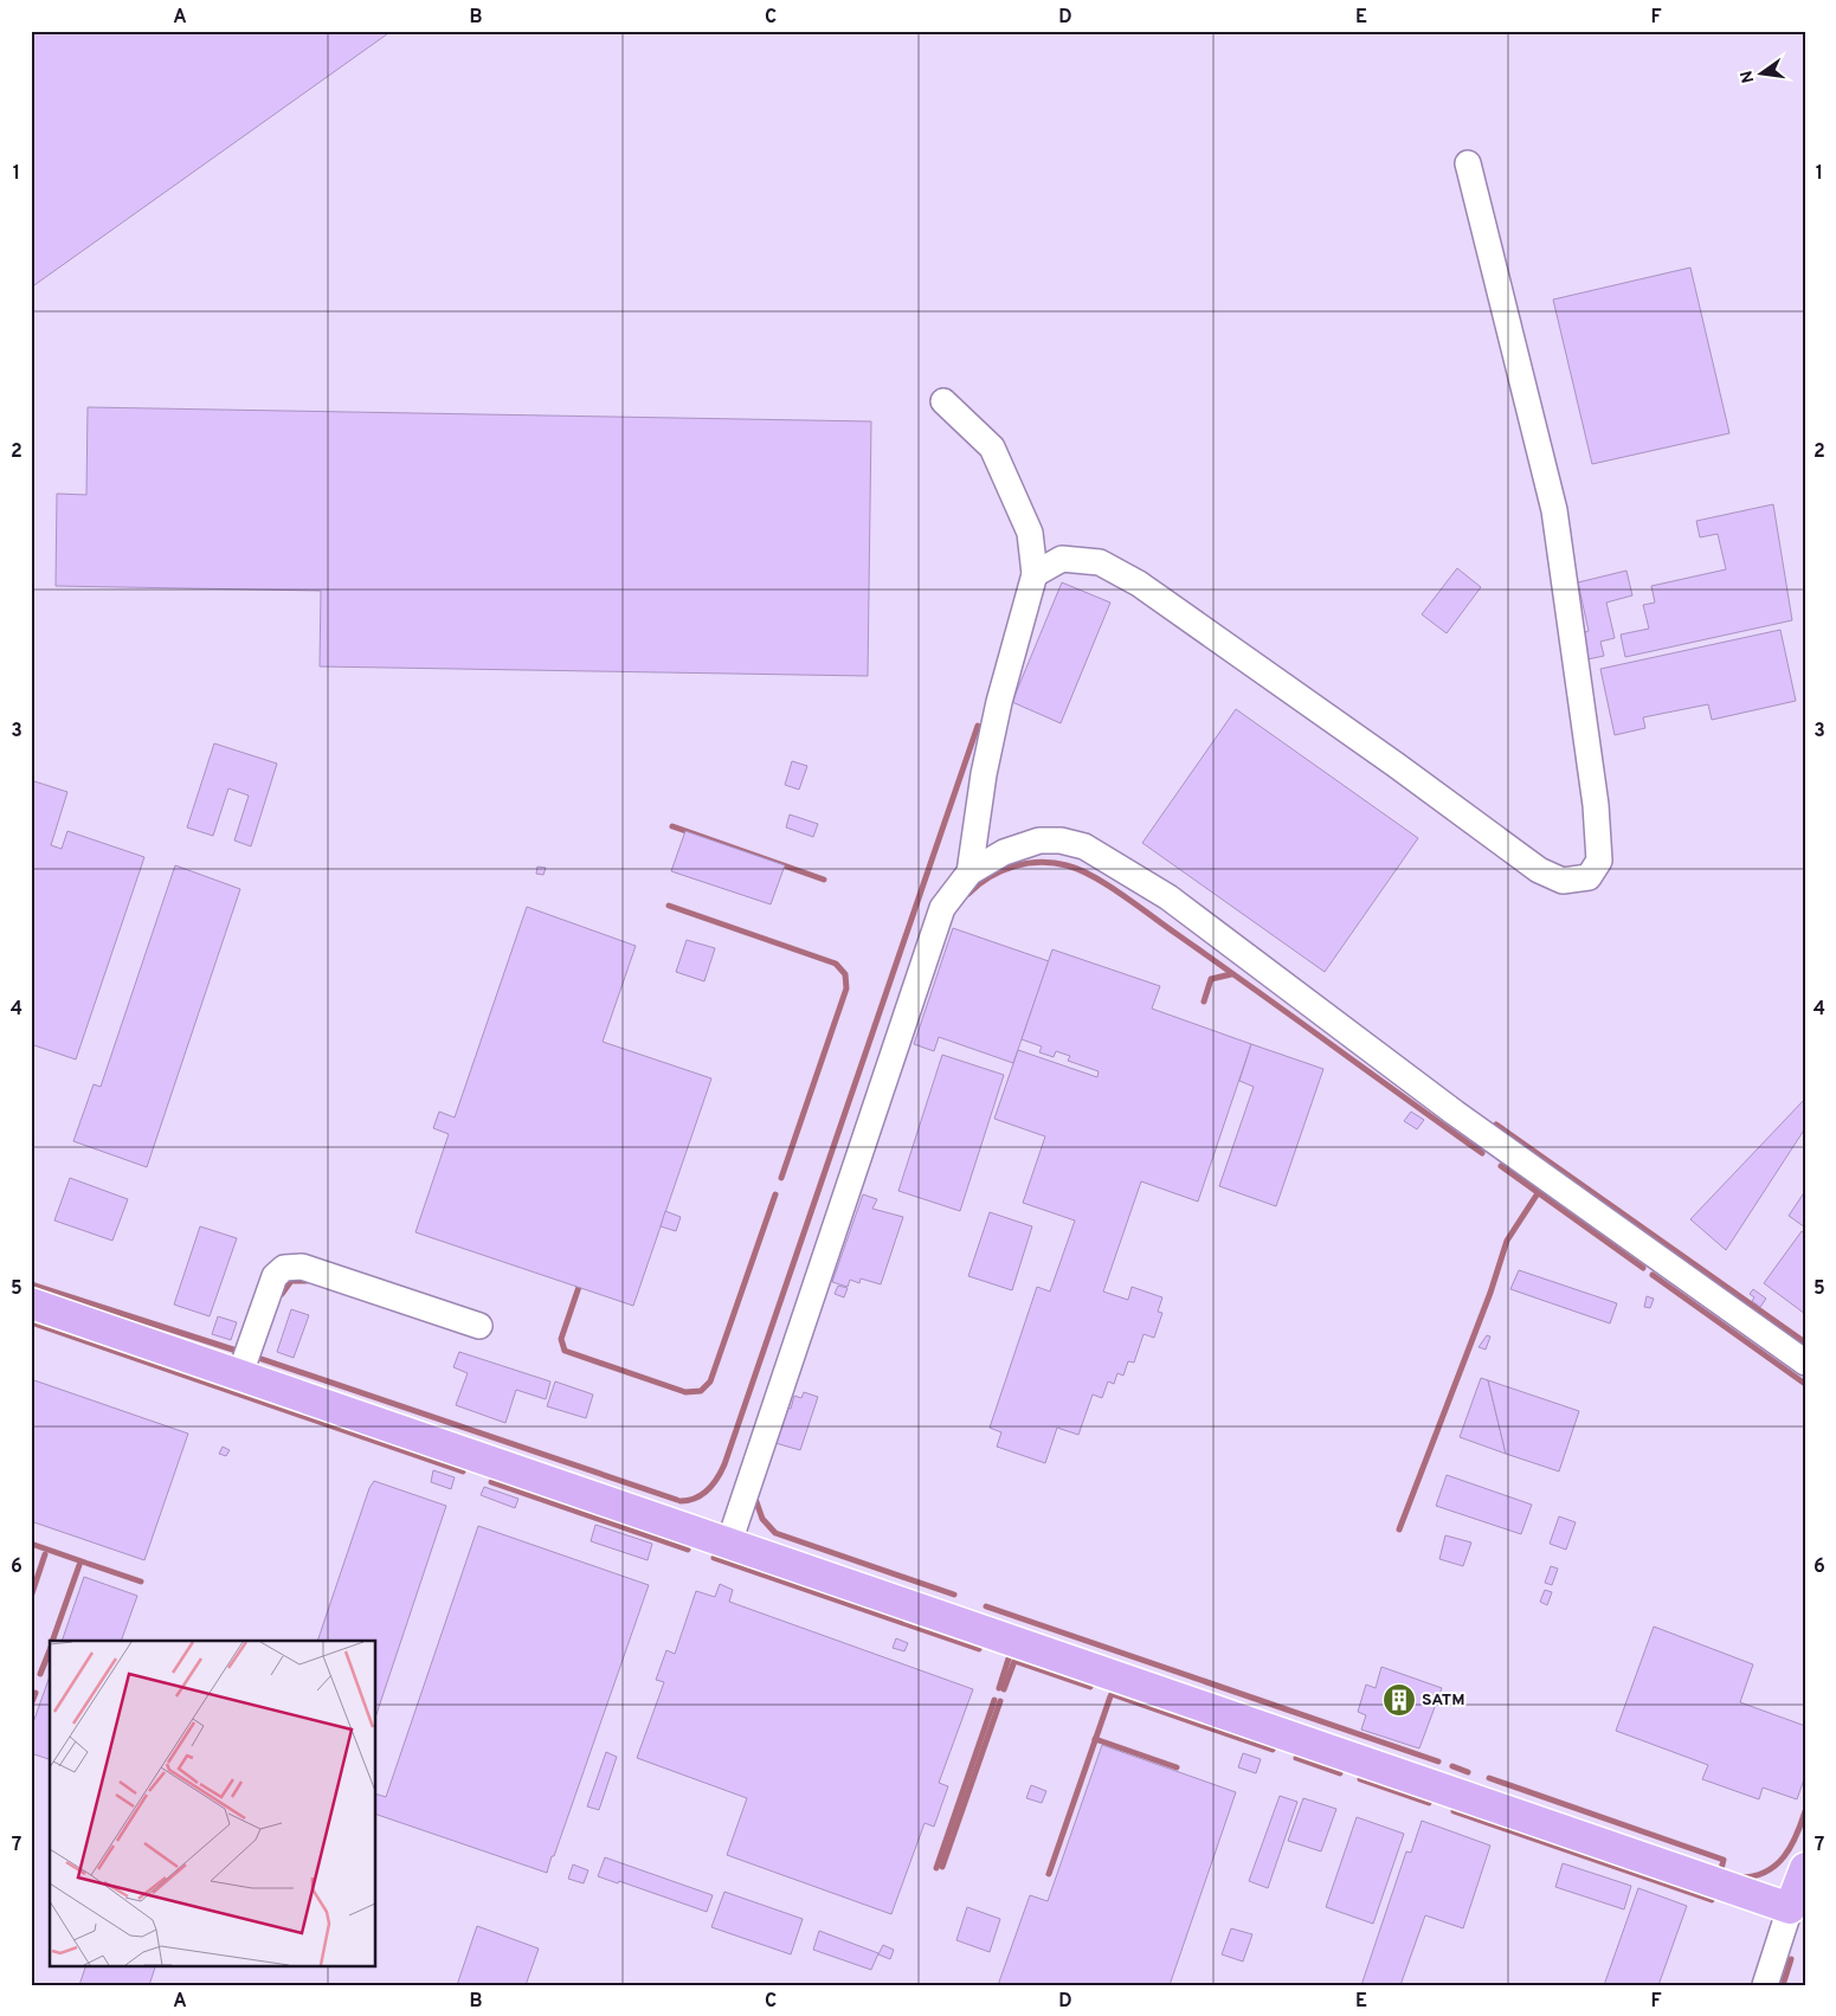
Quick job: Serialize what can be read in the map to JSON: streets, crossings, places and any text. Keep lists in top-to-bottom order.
{
  "places": {
    "building": ["SATM"]
  },
  "north": "left",
  "grid": {
    "columns": [
      "A",
      "B",
      "C",
      "D",
      "E",
      "F"
    ],
    "rows": [
      "1",
      "2",
      "3",
      "4",
      "5",
      "6",
      "7"
    ]
  }
}
